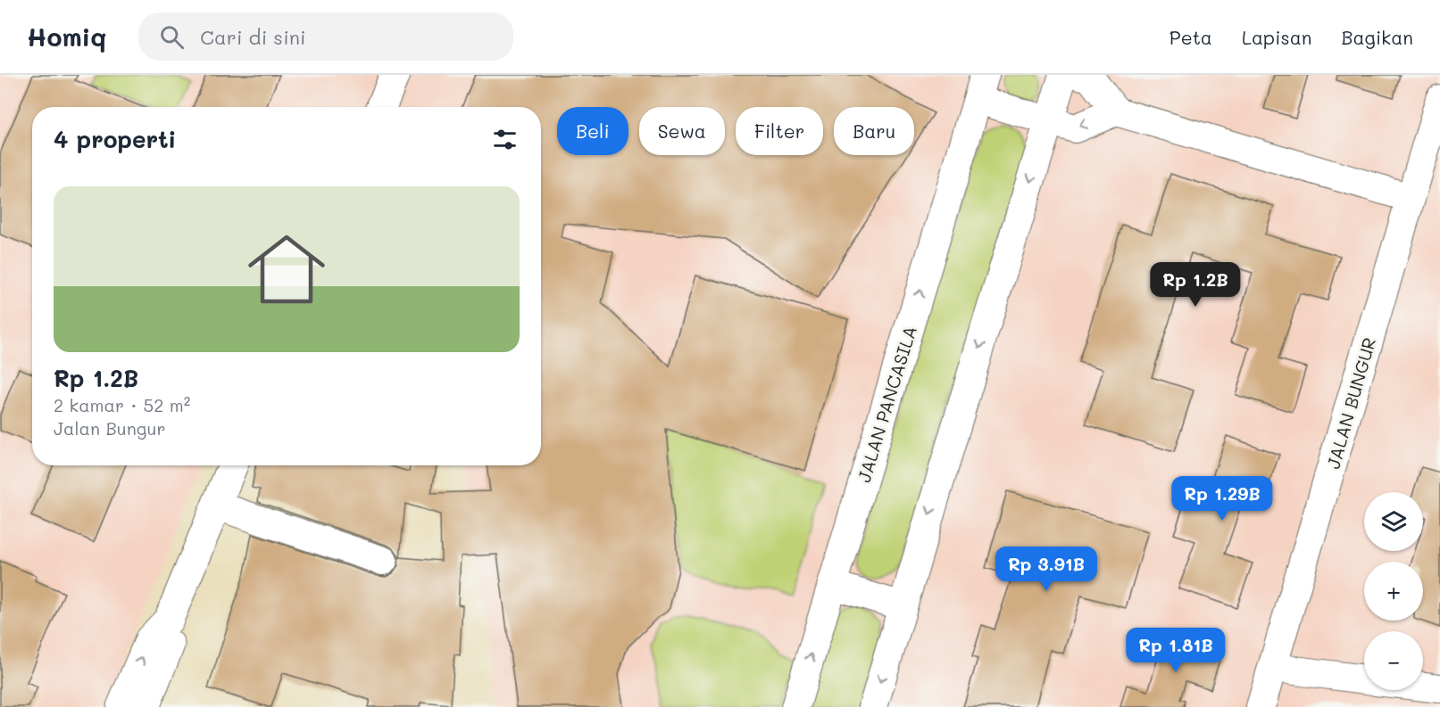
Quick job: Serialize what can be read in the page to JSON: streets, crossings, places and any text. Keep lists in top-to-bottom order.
{
  "streets": {
    "street": ["JALAN BUNGUR", "JALAN PANCASILA"]
  },
  "page": {
    "header": "Homiq",
    "search": "Cari di sini",
    "nav": ["Peta", "Lapisan", "Bagikan"],
    "chip": [
      "Beli",
      "Sewa",
      "Filter",
      "Baru"
    ],
    "heading": "4 properti",
    "list": [
      {
        "name": "Rp 1.2B",
        "note": "2 kamar · 52 m² · Jalan Bungur"
      }
    ],
    "price": [
      "Rp 1.2B",
      "Rp 1.29B",
      "Rp 3.91B",
      "Rp 1.81B"
    ],
    "map_buttons": ["+", "−"]
  }
}
